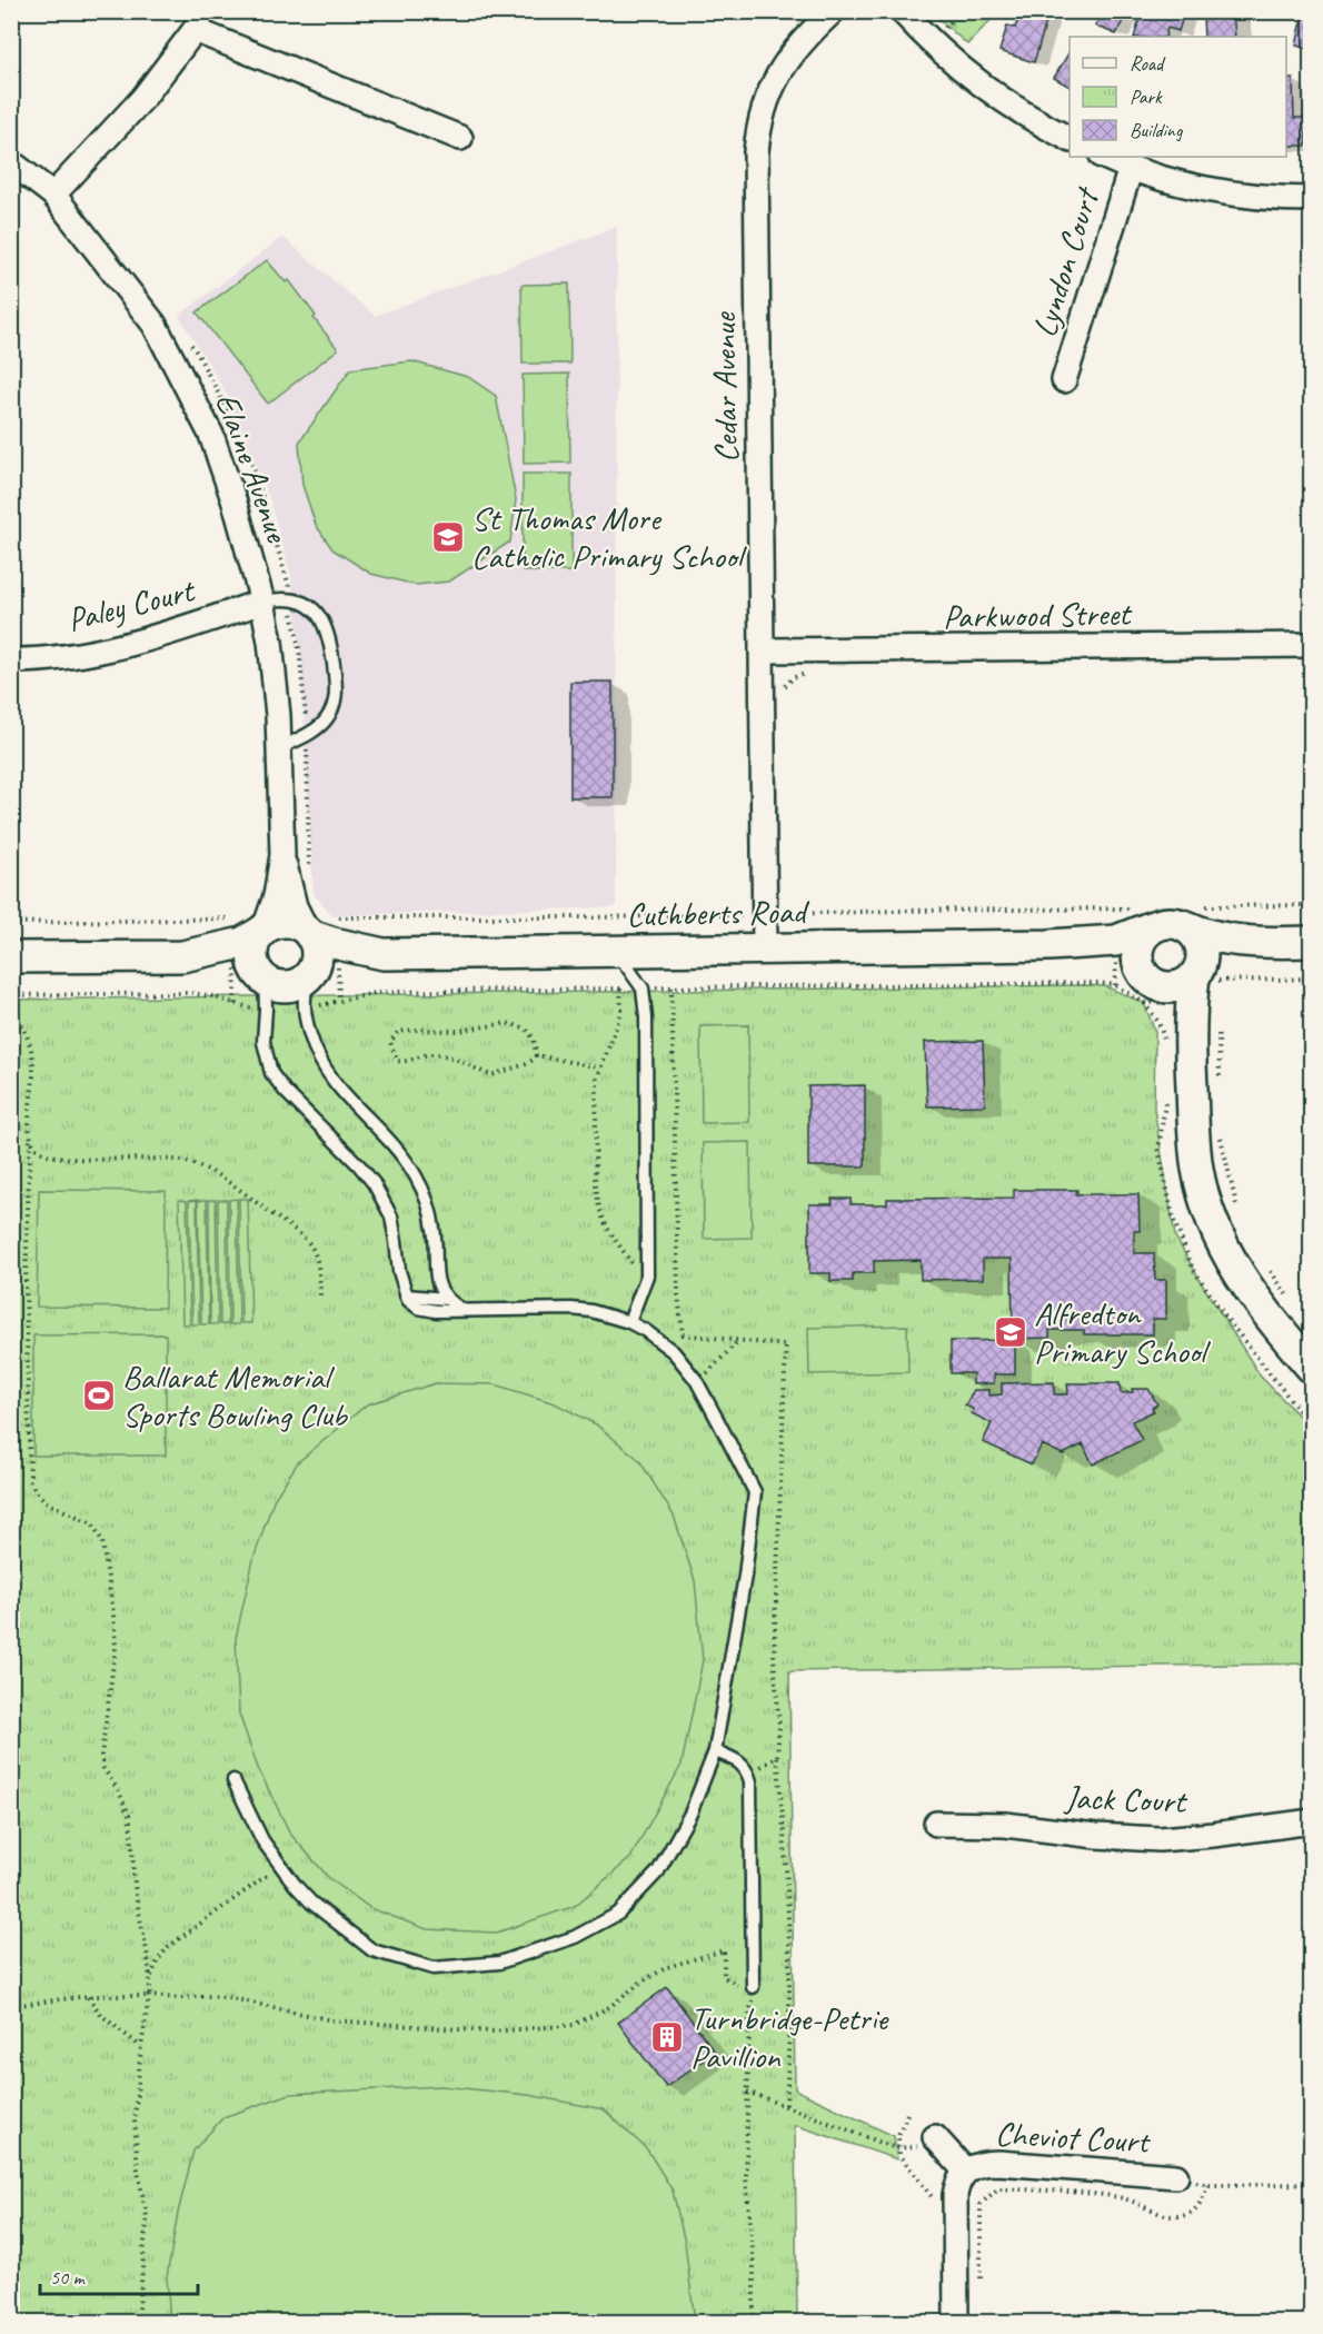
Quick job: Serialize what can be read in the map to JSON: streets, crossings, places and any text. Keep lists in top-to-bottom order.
{
  "streets": {
    "street": [
      "Lyndon Court",
      "Cedar Avenue",
      "Elaine Avenue",
      "Paley Court",
      "Parkwood Street",
      "Cuthberts Road",
      "Jack Court",
      "Cheviot Court"
    ]
  },
  "crossings": [
    ["Cedar Avenue", "Parkwood Street"],
    ["Cedar Avenue", "Cuthberts Road"],
    ["Elaine Avenue", "Paley Court"],
    ["Elaine Avenue", "Cuthberts Road"]
  ],
  "places": {
    "school or university": ["St Thomas More Catholic Primary School", "Alfredton Primary School"],
    "sports": ["Ballarat Memorial Sports Bowling Club"],
    "building": ["Turnbridge-Petrie Pavillion"]
  },
  "legend": ["Road", "Park", "Building"],
  "scale_bar": "50 m"
}
